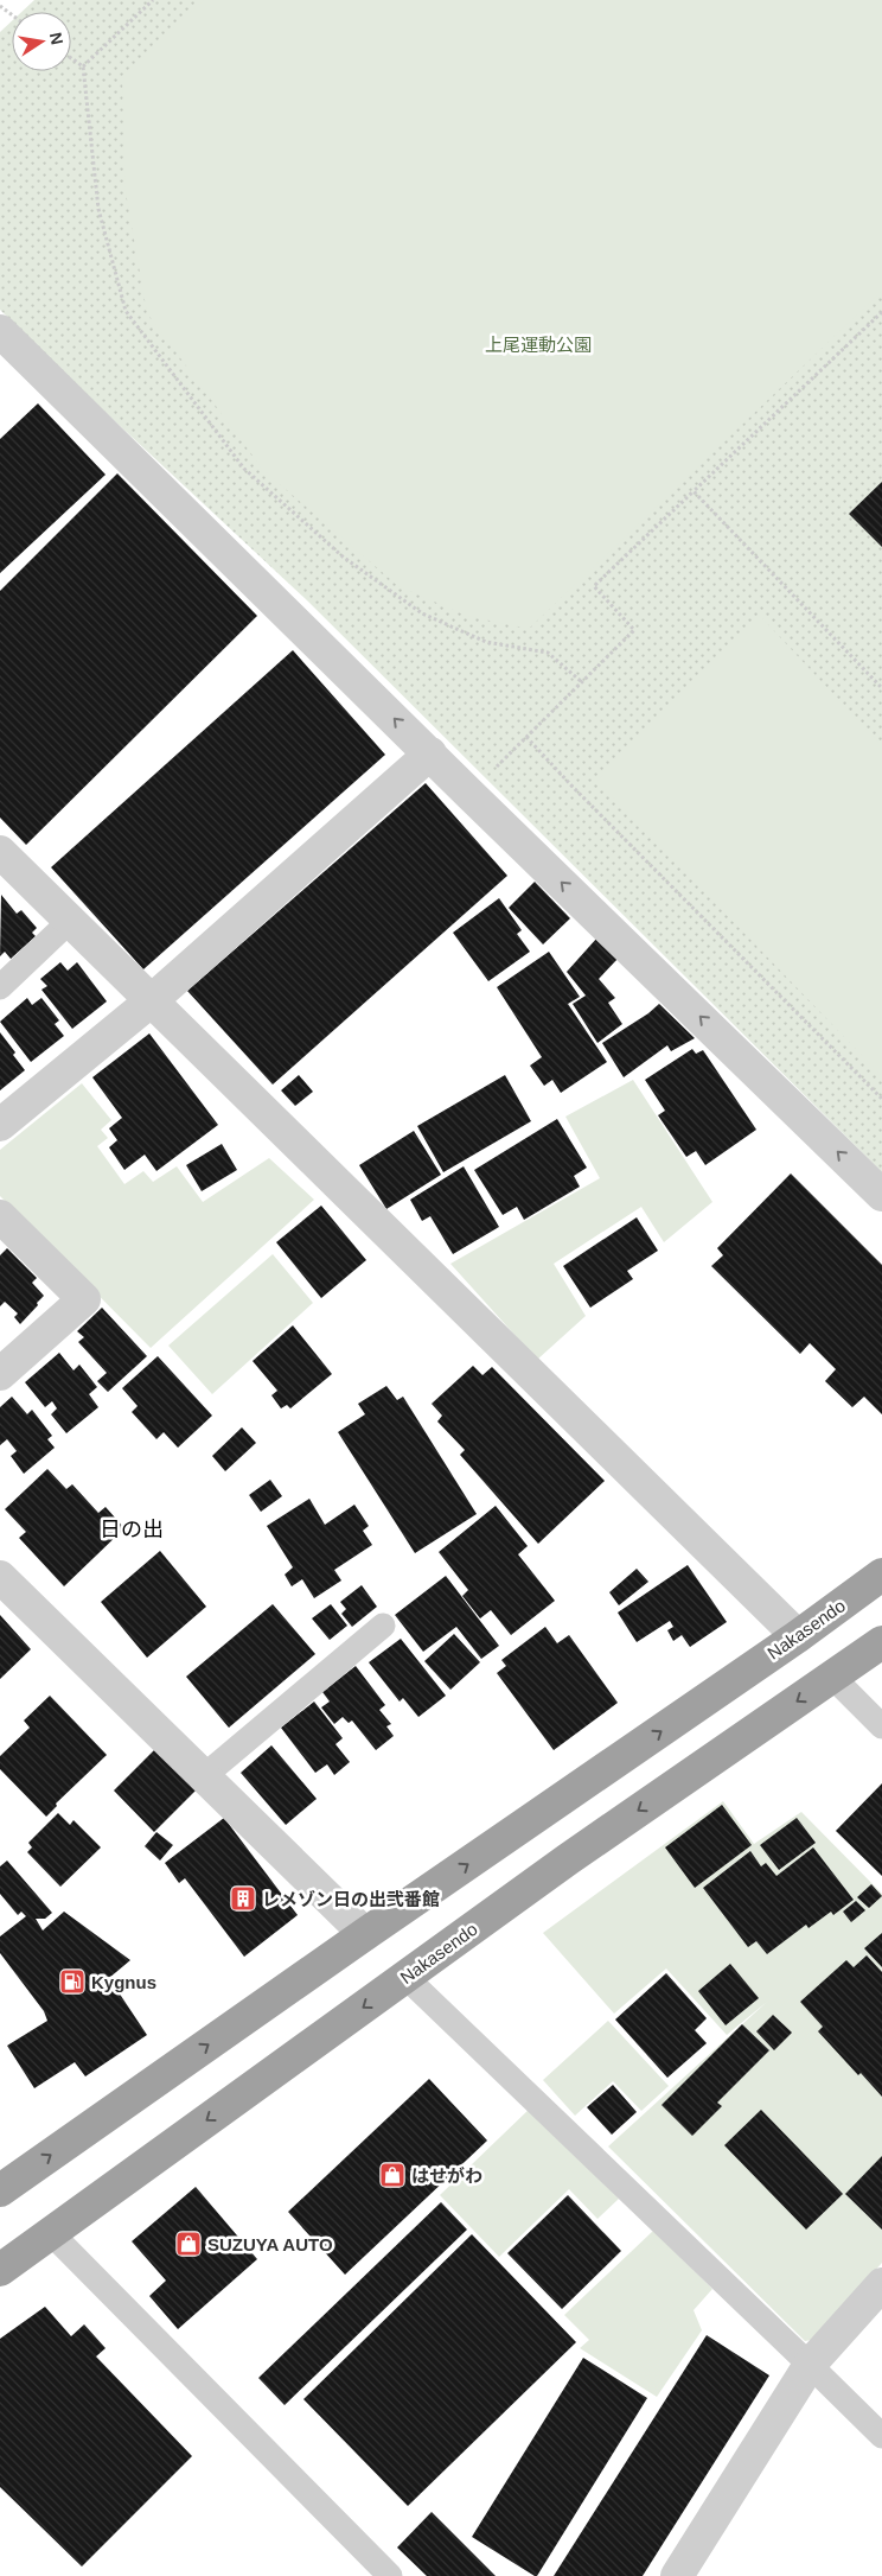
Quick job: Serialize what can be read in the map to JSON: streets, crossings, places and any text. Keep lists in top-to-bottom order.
{
  "streets": {
    "highway": ["Nakasendo"]
  },
  "districts": ["日の出"],
  "parks": ["上尾運動公園"],
  "places": {
    "building": ["レメゾン日の出弐番館"],
    "fuel station": ["Kygnus"],
    "shop": ["はせがわ", "SUZUYA AUTO"]
  },
  "north": "right"
}
